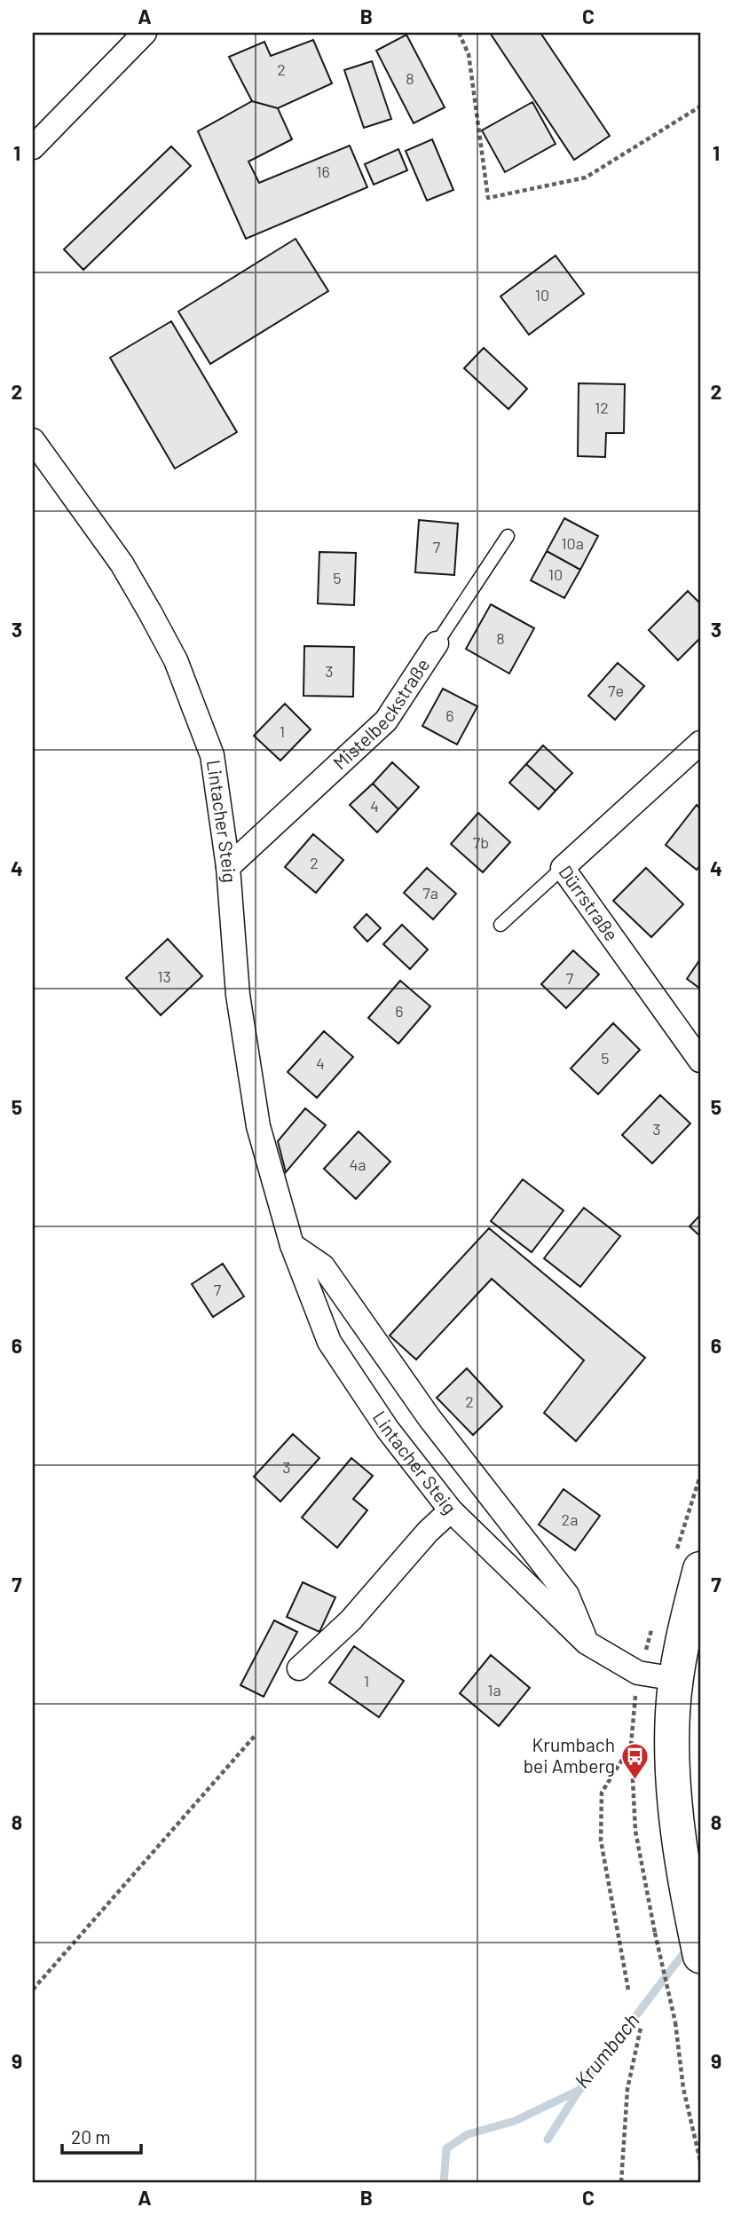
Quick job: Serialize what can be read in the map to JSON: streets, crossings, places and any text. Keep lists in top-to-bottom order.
{
  "streets": {
    "street": ["Mistelbeckstraße", "Lintacher Steig", "Dürrstraße"]
  },
  "crossings": [
    ["Mistelbeckstraße", "Lintacher Steig"]
  ],
  "water": ["Krumbach"],
  "places": {
    "bus stop": ["Krumbach bei Amberg"]
  },
  "house_numbers": [
    "2",
    "8",
    "16",
    "10",
    "12",
    "10a",
    "7",
    "10",
    "5",
    "8",
    "3",
    "7e",
    "6",
    "1",
    "4",
    "7b",
    "2",
    "7a",
    "13",
    "7",
    "6",
    "5",
    "4",
    "3",
    "4a",
    "7",
    "2",
    "3",
    "2a",
    "1",
    "1a"
  ],
  "scale_bar": "20 m",
  "grid": {
    "columns": ["A", "B", "C"],
    "rows": [
      "1",
      "2",
      "3",
      "4",
      "5",
      "6",
      "7",
      "8",
      "9"
    ]
  }
}
